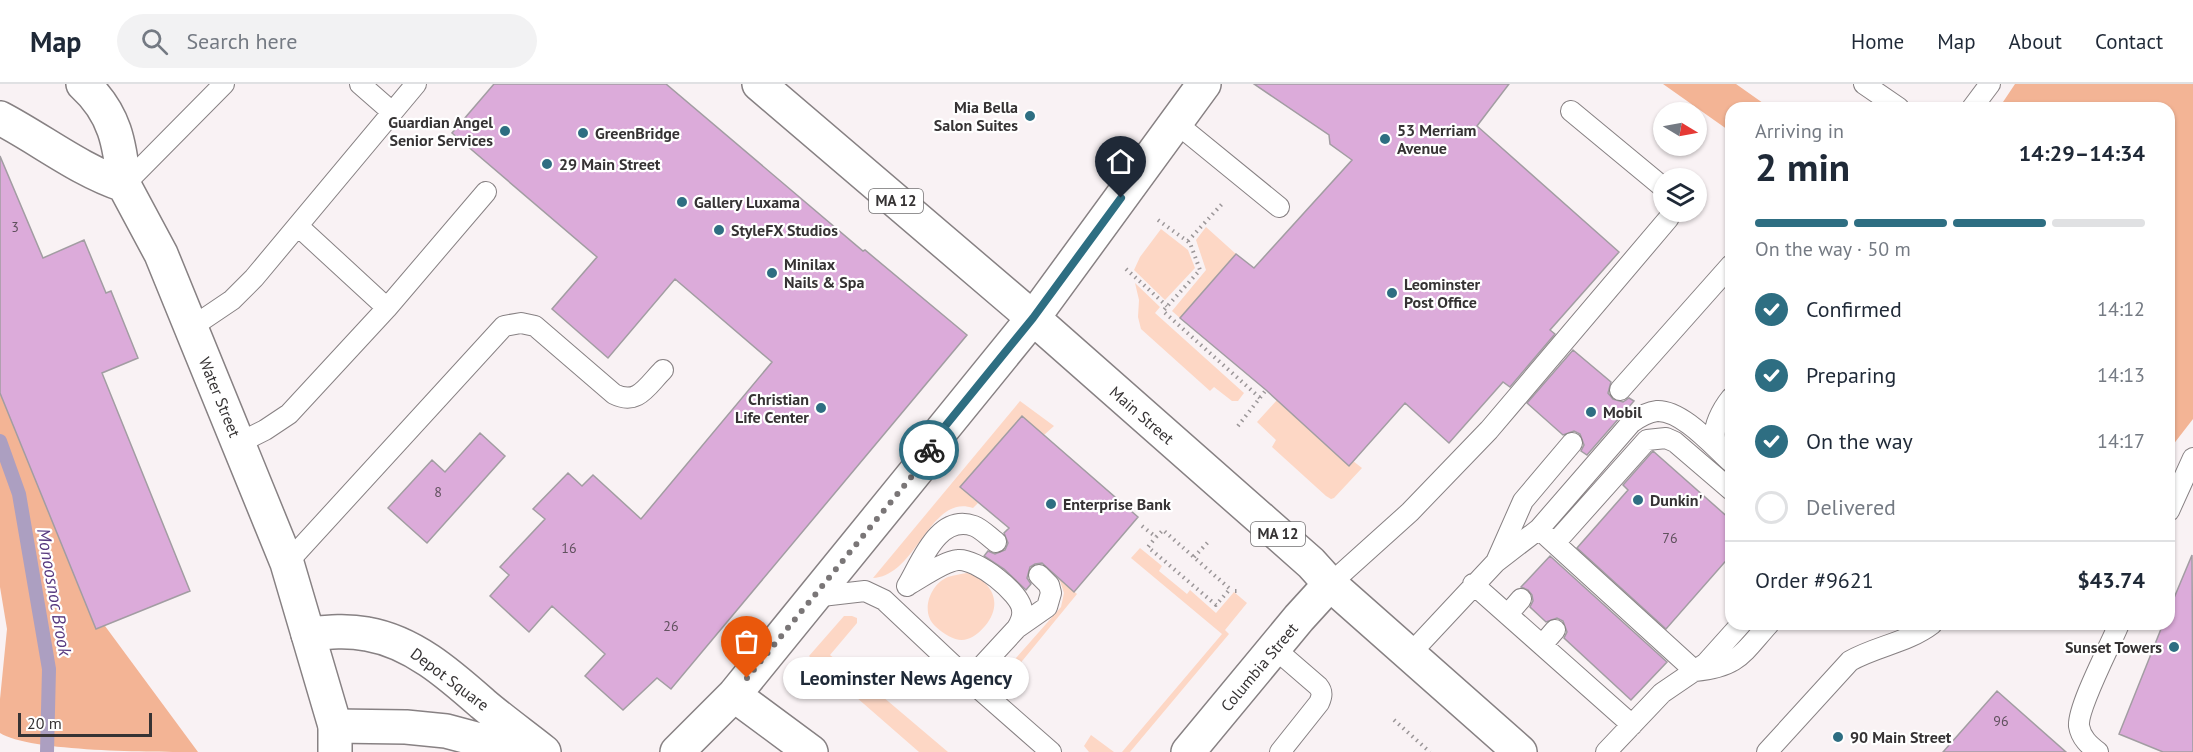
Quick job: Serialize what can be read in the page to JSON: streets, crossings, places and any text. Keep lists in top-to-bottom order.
{
  "streets": {
    "main road": [
      "MA 12",
      "Water Street",
      "Main Street",
      "Columbia Street",
      "Depot Square"
    ]
  },
  "crossings": [
    ["Water Street", "Depot Square"],
    ["Main Street", "Columbia Street"]
  ],
  "water": ["Monoosnoc Brook"],
  "places": [
    "Mia Bella Salon Suites",
    "Guardian Angel Senior Services",
    "GreenBridge",
    "53 Merriam Avenue",
    "29 Main Street",
    "Gallery Luxama",
    "StyleFX Studios",
    "Minilax Nails & Spa",
    "Leominster Post Office",
    "Christian Life Center",
    "Mobil",
    "Dunkin'",
    "Enterprise Bank",
    "Sunset Towers",
    "Leominster News Agency",
    "90 Main Street"
  ],
  "house_numbers": [
    "3",
    "8",
    "76",
    "16",
    "26",
    "96"
  ],
  "scale_bar": "20 m",
  "north": "right",
  "page": {
    "header": "Map",
    "search": "Search here",
    "nav": [
      "Home",
      "Map",
      "About",
      "Contact"
    ],
    "heading": ["2 min", "Arriving in", "14:29–14:34"],
    "panel": ["Order #9621", "$43.74"],
    "bar": "On the way · 50 m",
    "list": [
      ["Confirmed", "14:12"],
      ["Preparing", "14:13"],
      ["On the way", "14:17"],
      "Delivered"
    ],
    "bubble": "Leominster News Agency",
    "scale": "20 m"
  }
}
